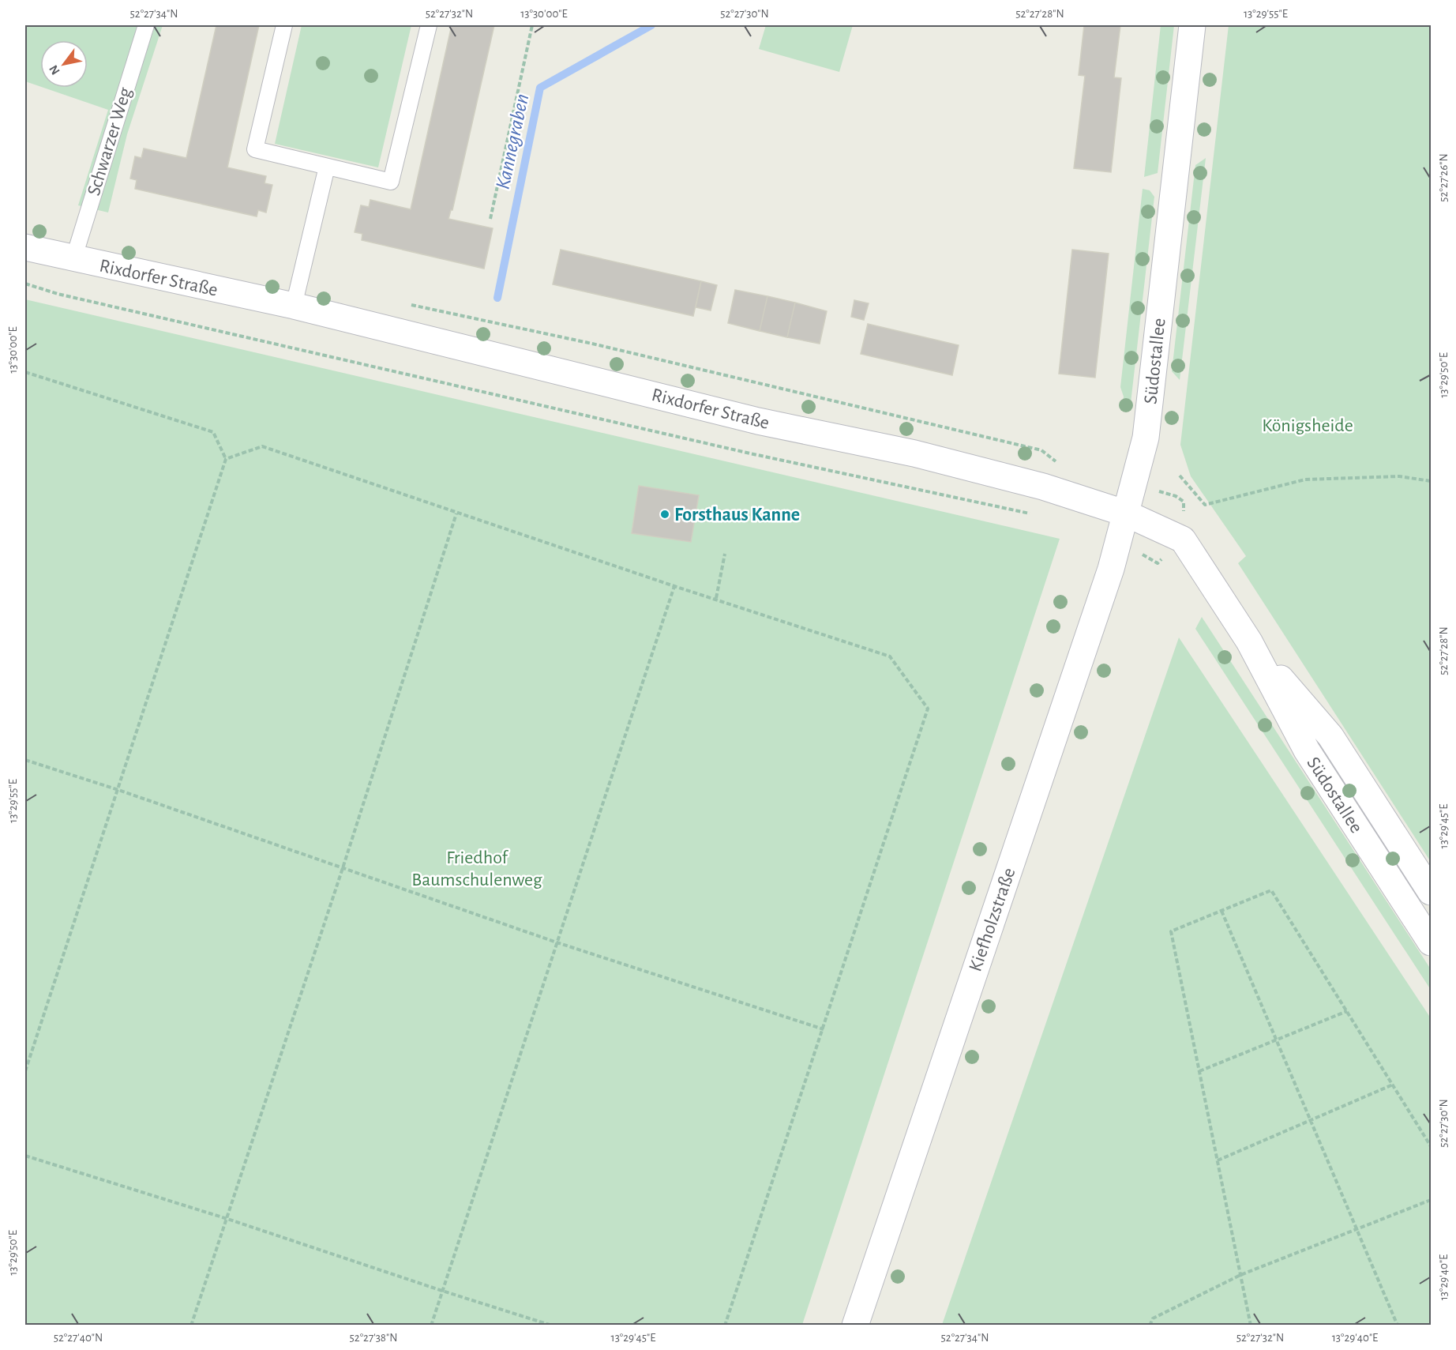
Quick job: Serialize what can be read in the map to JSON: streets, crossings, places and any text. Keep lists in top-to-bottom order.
{
  "streets": {
    "main road": ["Rixdorfer Straße", "Südostallee", "Kiefholzstraße"],
    "lane": ["Schwarzer Weg"]
  },
  "crossings": [
    ["Schwarzer Weg", "Rixdorfer Straße"],
    ["Rixdorfer Straße", "Südostallee"],
    ["Rixdorfer Straße", "Kiefholzstraße"],
    ["Südostallee", "Kiefholzstraße"]
  ],
  "water": ["Kannegraben"],
  "parks": ["Königsheide", "Friedhof Baumschulenweg"],
  "places": ["Forsthaus Kanne"],
  "north": "bottom left",
  "coordinates": [
    "52°27'34\"N",
    "52°27'32\"N",
    "13°30'00\"E",
    "52°27'30\"N",
    "52°27'28\"N",
    "13°29'55\"E",
    "52°27'26\"N",
    "13°29'50\"E",
    "13°29'45\"E",
    "13°29'40\"E",
    "52°27'40\"N",
    "52°27'38\"N"
  ]
}
